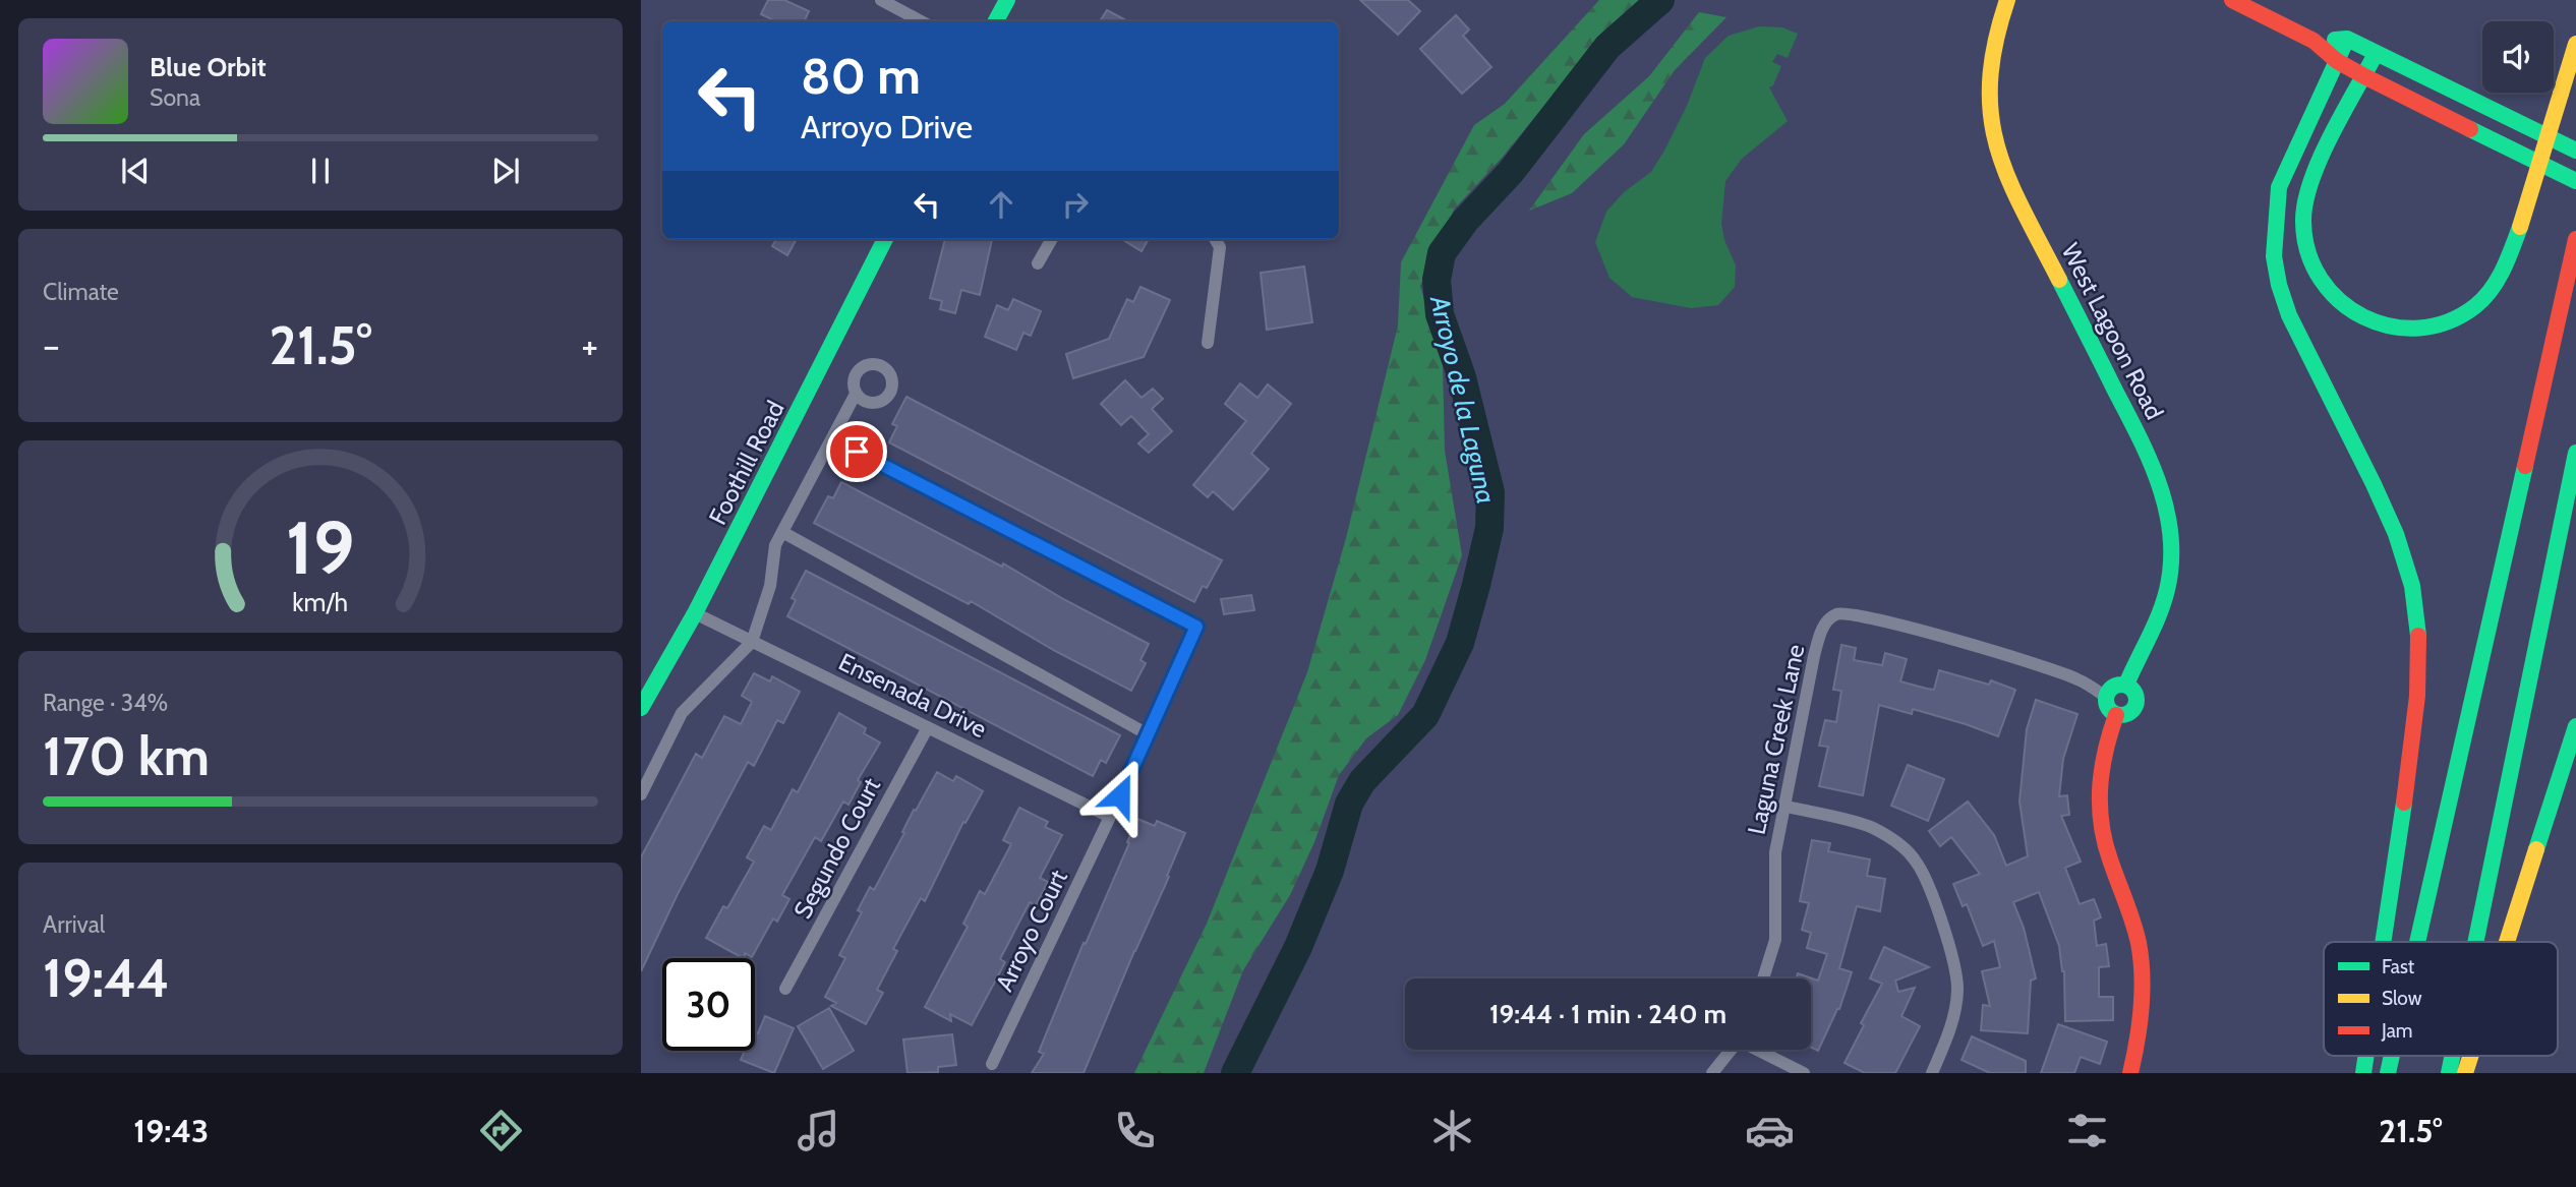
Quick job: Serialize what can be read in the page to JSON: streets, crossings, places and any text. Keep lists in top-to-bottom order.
{
  "streets": {
    "main road": ["West Lagoon Road", "Foothill Road"],
    "street": [
      "Ensenada Drive",
      "Laguna Creek Lane",
      "Segundo Court",
      "Arroyo Court"
    ]
  },
  "crossings": [
    ["West Lagoon Road", "Laguna Creek Lane"],
    ["Foothill Road", "Ensenada Drive"],
    ["Ensenada Drive", "Segundo Court"],
    ["Ensenada Drive", "Arroyo Court"]
  ],
  "water": ["Arroyo de la Laguna"],
  "legend": ["Fast", "Slow", "Jam"],
  "page": {
    "turn": ["80 m", "Arroyo Drive"],
    "song": ["Blue Orbit", "Sona"],
    "tile": [
      "Climate",
      ["Range · 34%", "170 km"],
      ["Arrival", "19:44"]
    ],
    "heat": ["−", "21.5°", "+"],
    "limit": "30",
    "trip": "19:44 · 1 min · 240 m",
    "tabs": ["19:43", "21.5°"],
    "gauge": ["19", "km/h"]
  }
}
